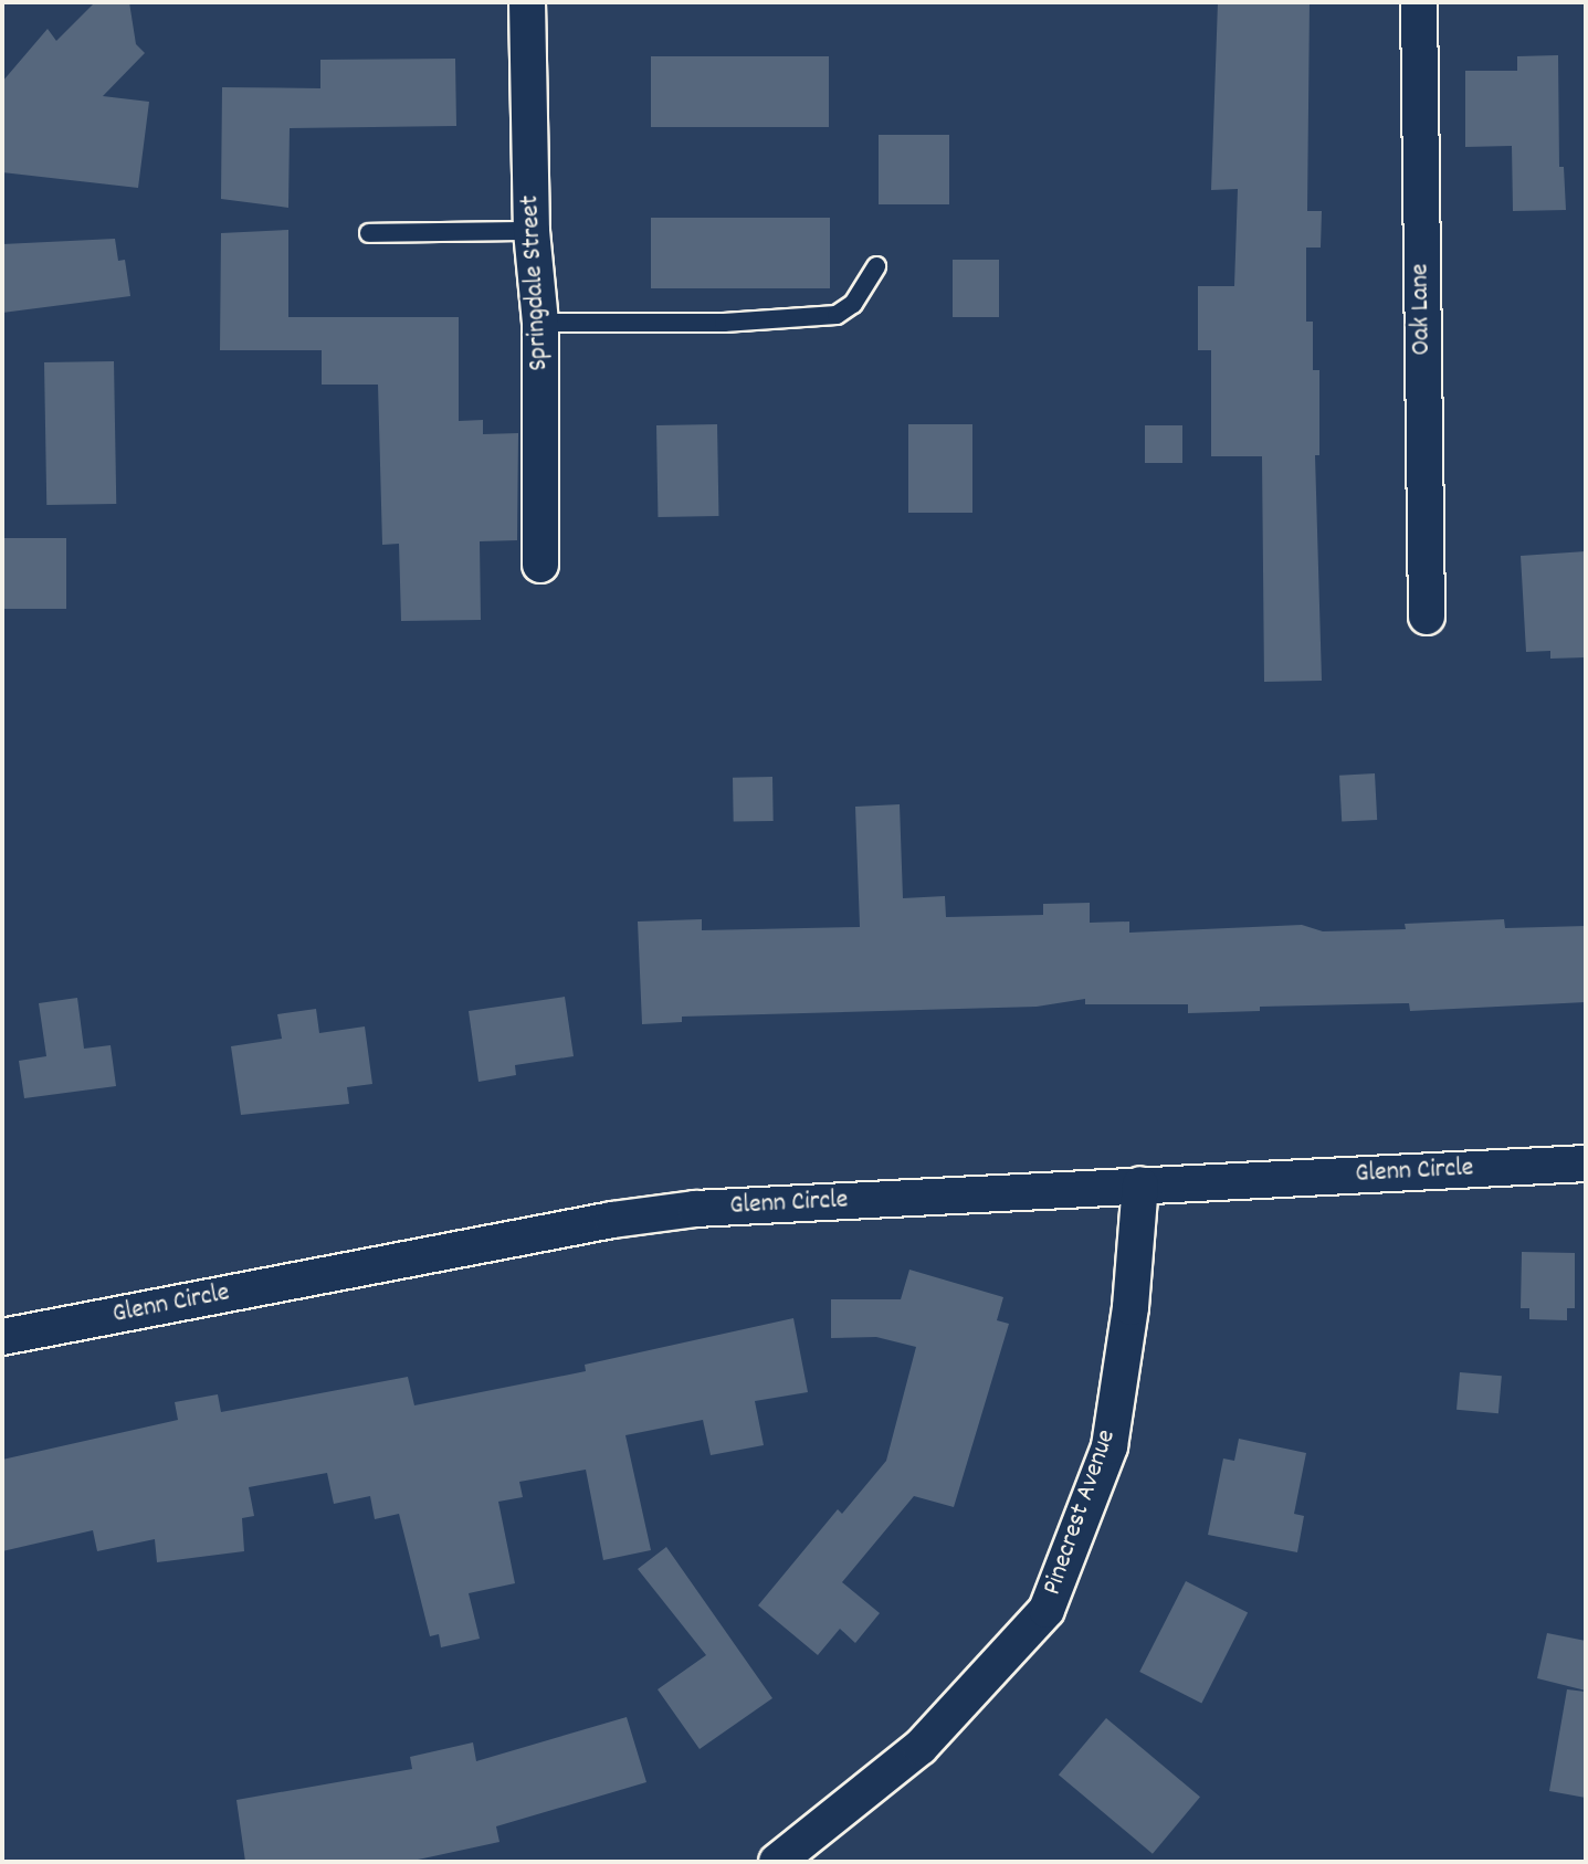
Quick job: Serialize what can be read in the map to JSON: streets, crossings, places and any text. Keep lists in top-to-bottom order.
{
  "streets": {
    "street": [
      "Springdale Street",
      "Oak Lane",
      "Glenn Circle",
      "Pinecrest Avenue"
    ]
  },
  "crossings": [
    ["Glenn Circle", "Pinecrest Avenue"]
  ]
}
